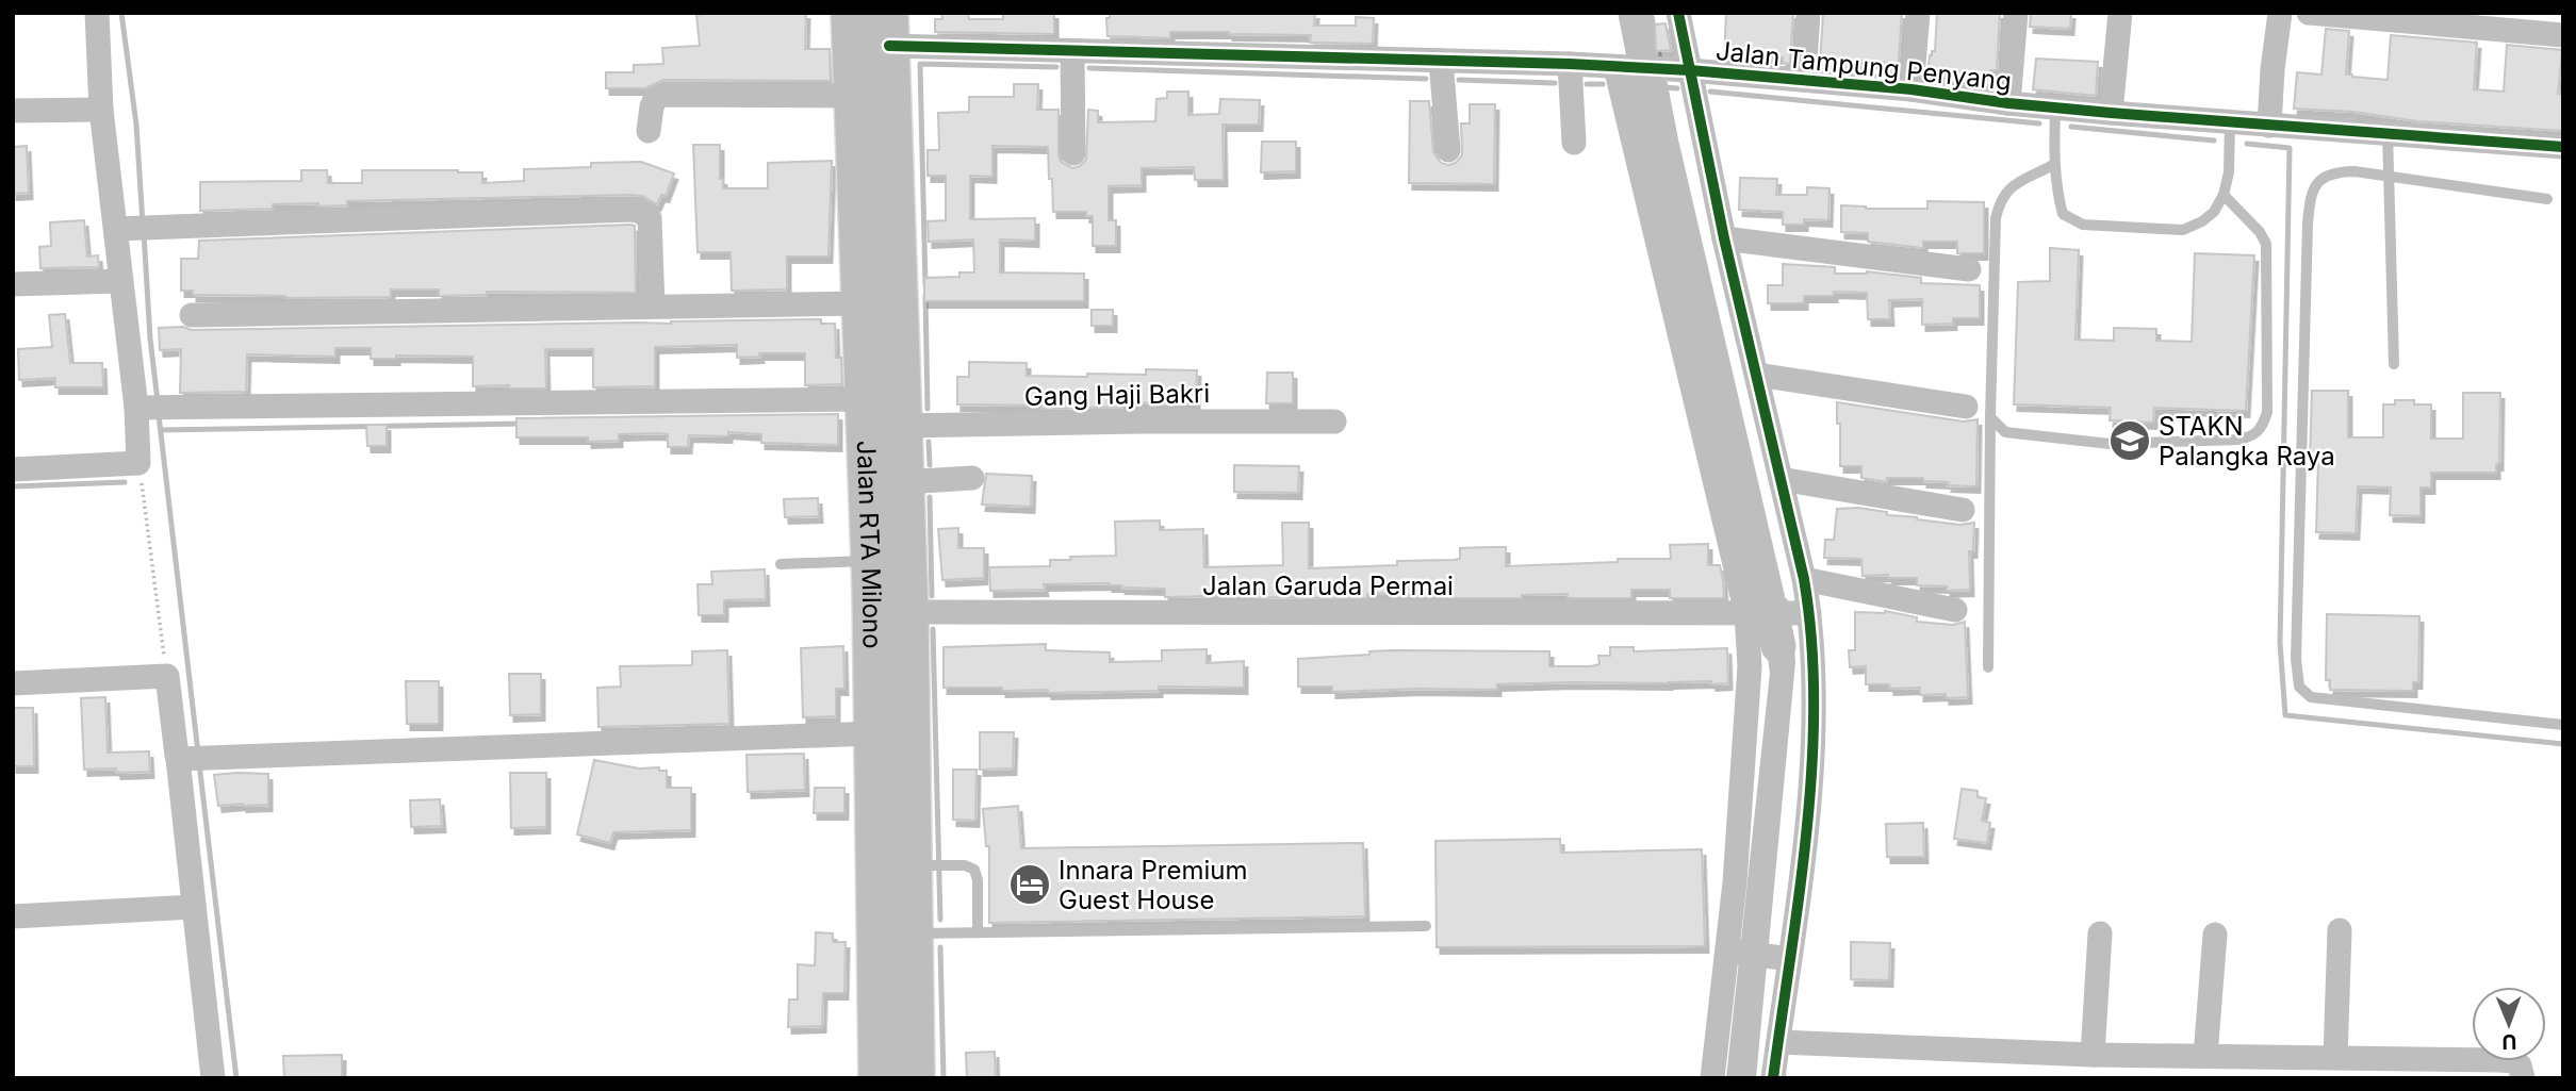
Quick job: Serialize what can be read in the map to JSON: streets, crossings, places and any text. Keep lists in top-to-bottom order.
{
  "streets": {
    "highway": ["Jalan RTA Milono"],
    "street": ["Jalan Tampung Penyang", "Gang Haji Bakri", "Jalan Garuda Permai"]
  },
  "crossings": [
    ["Jalan Tampung Penyang", "Jalan RTA Milono"],
    ["Gang Haji Bakri", "Jalan RTA Milono"],
    ["Jalan RTA Milono", "Jalan Garuda Permai"]
  ],
  "places": {
    "school or university": ["STAKN Palangka Raya"],
    "hotel": ["Innara Premium Guest House"]
  },
  "north": "bottom"
}
